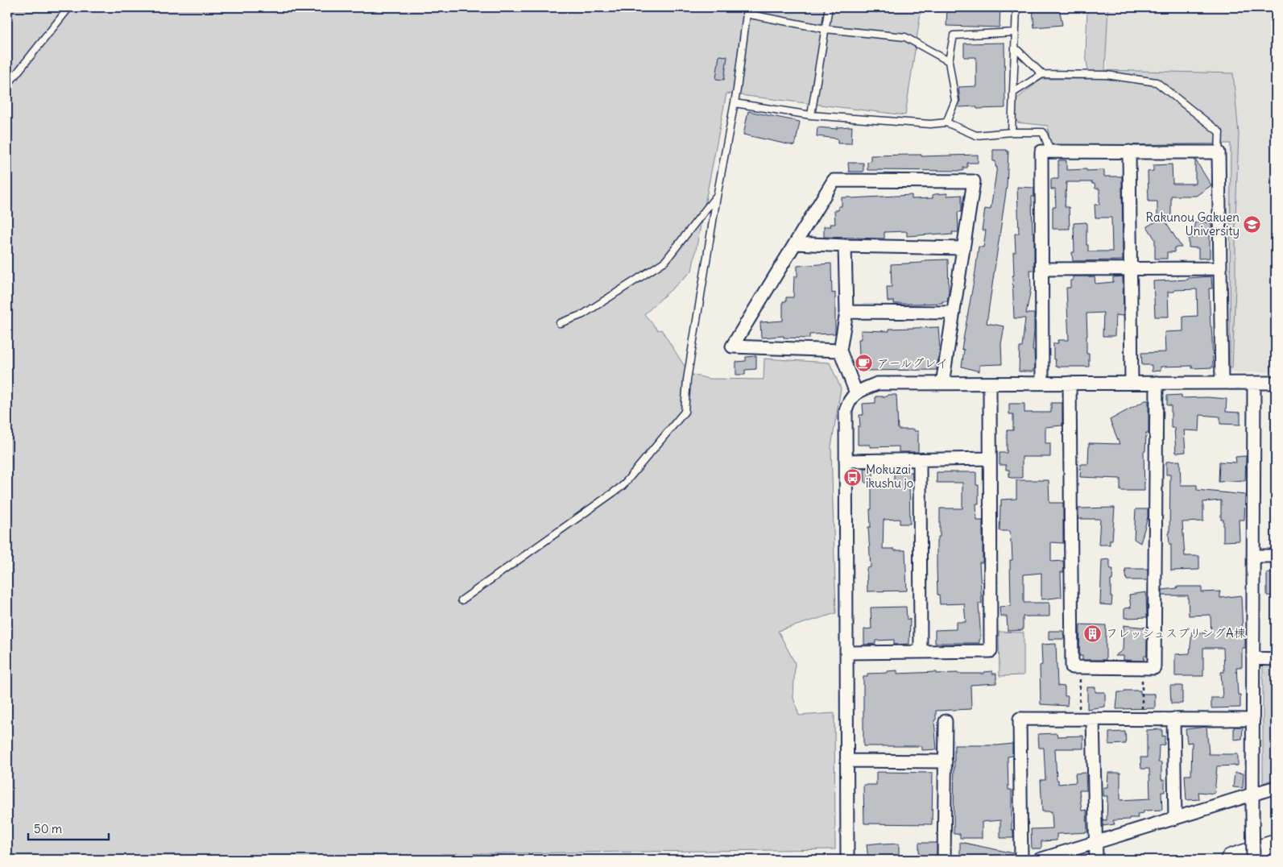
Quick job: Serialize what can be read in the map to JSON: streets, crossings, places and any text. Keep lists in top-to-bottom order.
{
  "places": {
    "school or university": ["Rakunou Gakuen University"],
    "cafe": ["アールグレイ"],
    "bus stop": ["Mokuzai ikushu jo"],
    "building": ["フレッシュスプリングA棟"]
  },
  "scale_bar": "50 m"
}
